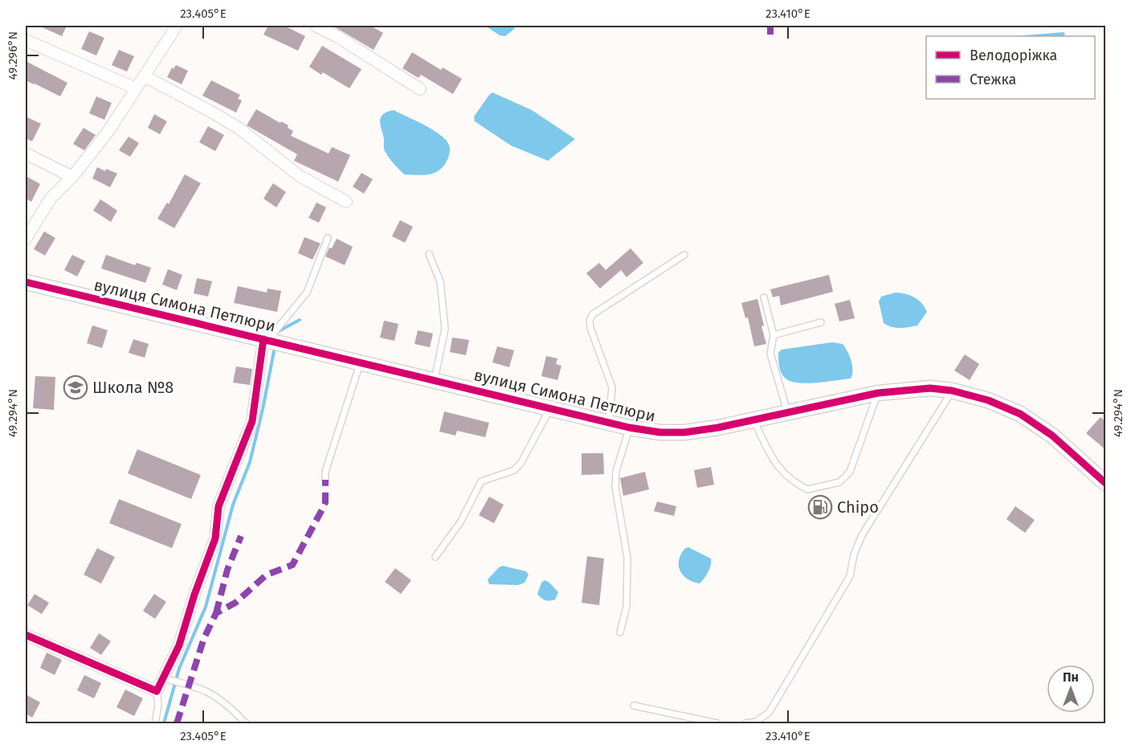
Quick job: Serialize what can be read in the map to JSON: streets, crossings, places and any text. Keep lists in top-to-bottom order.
{
  "streets": {
    "main road": ["вулиця Симона Петлюри"]
  },
  "places": {
    "school or university": ["Школа №8"],
    "fuel station": ["Chipo"]
  },
  "legend": ["Велодоріжка", "Стежка"],
  "north": "top",
  "coordinates": [
    "23.405°E",
    "23.410°E",
    "49.296°N",
    "49.294°N"
  ]
}
